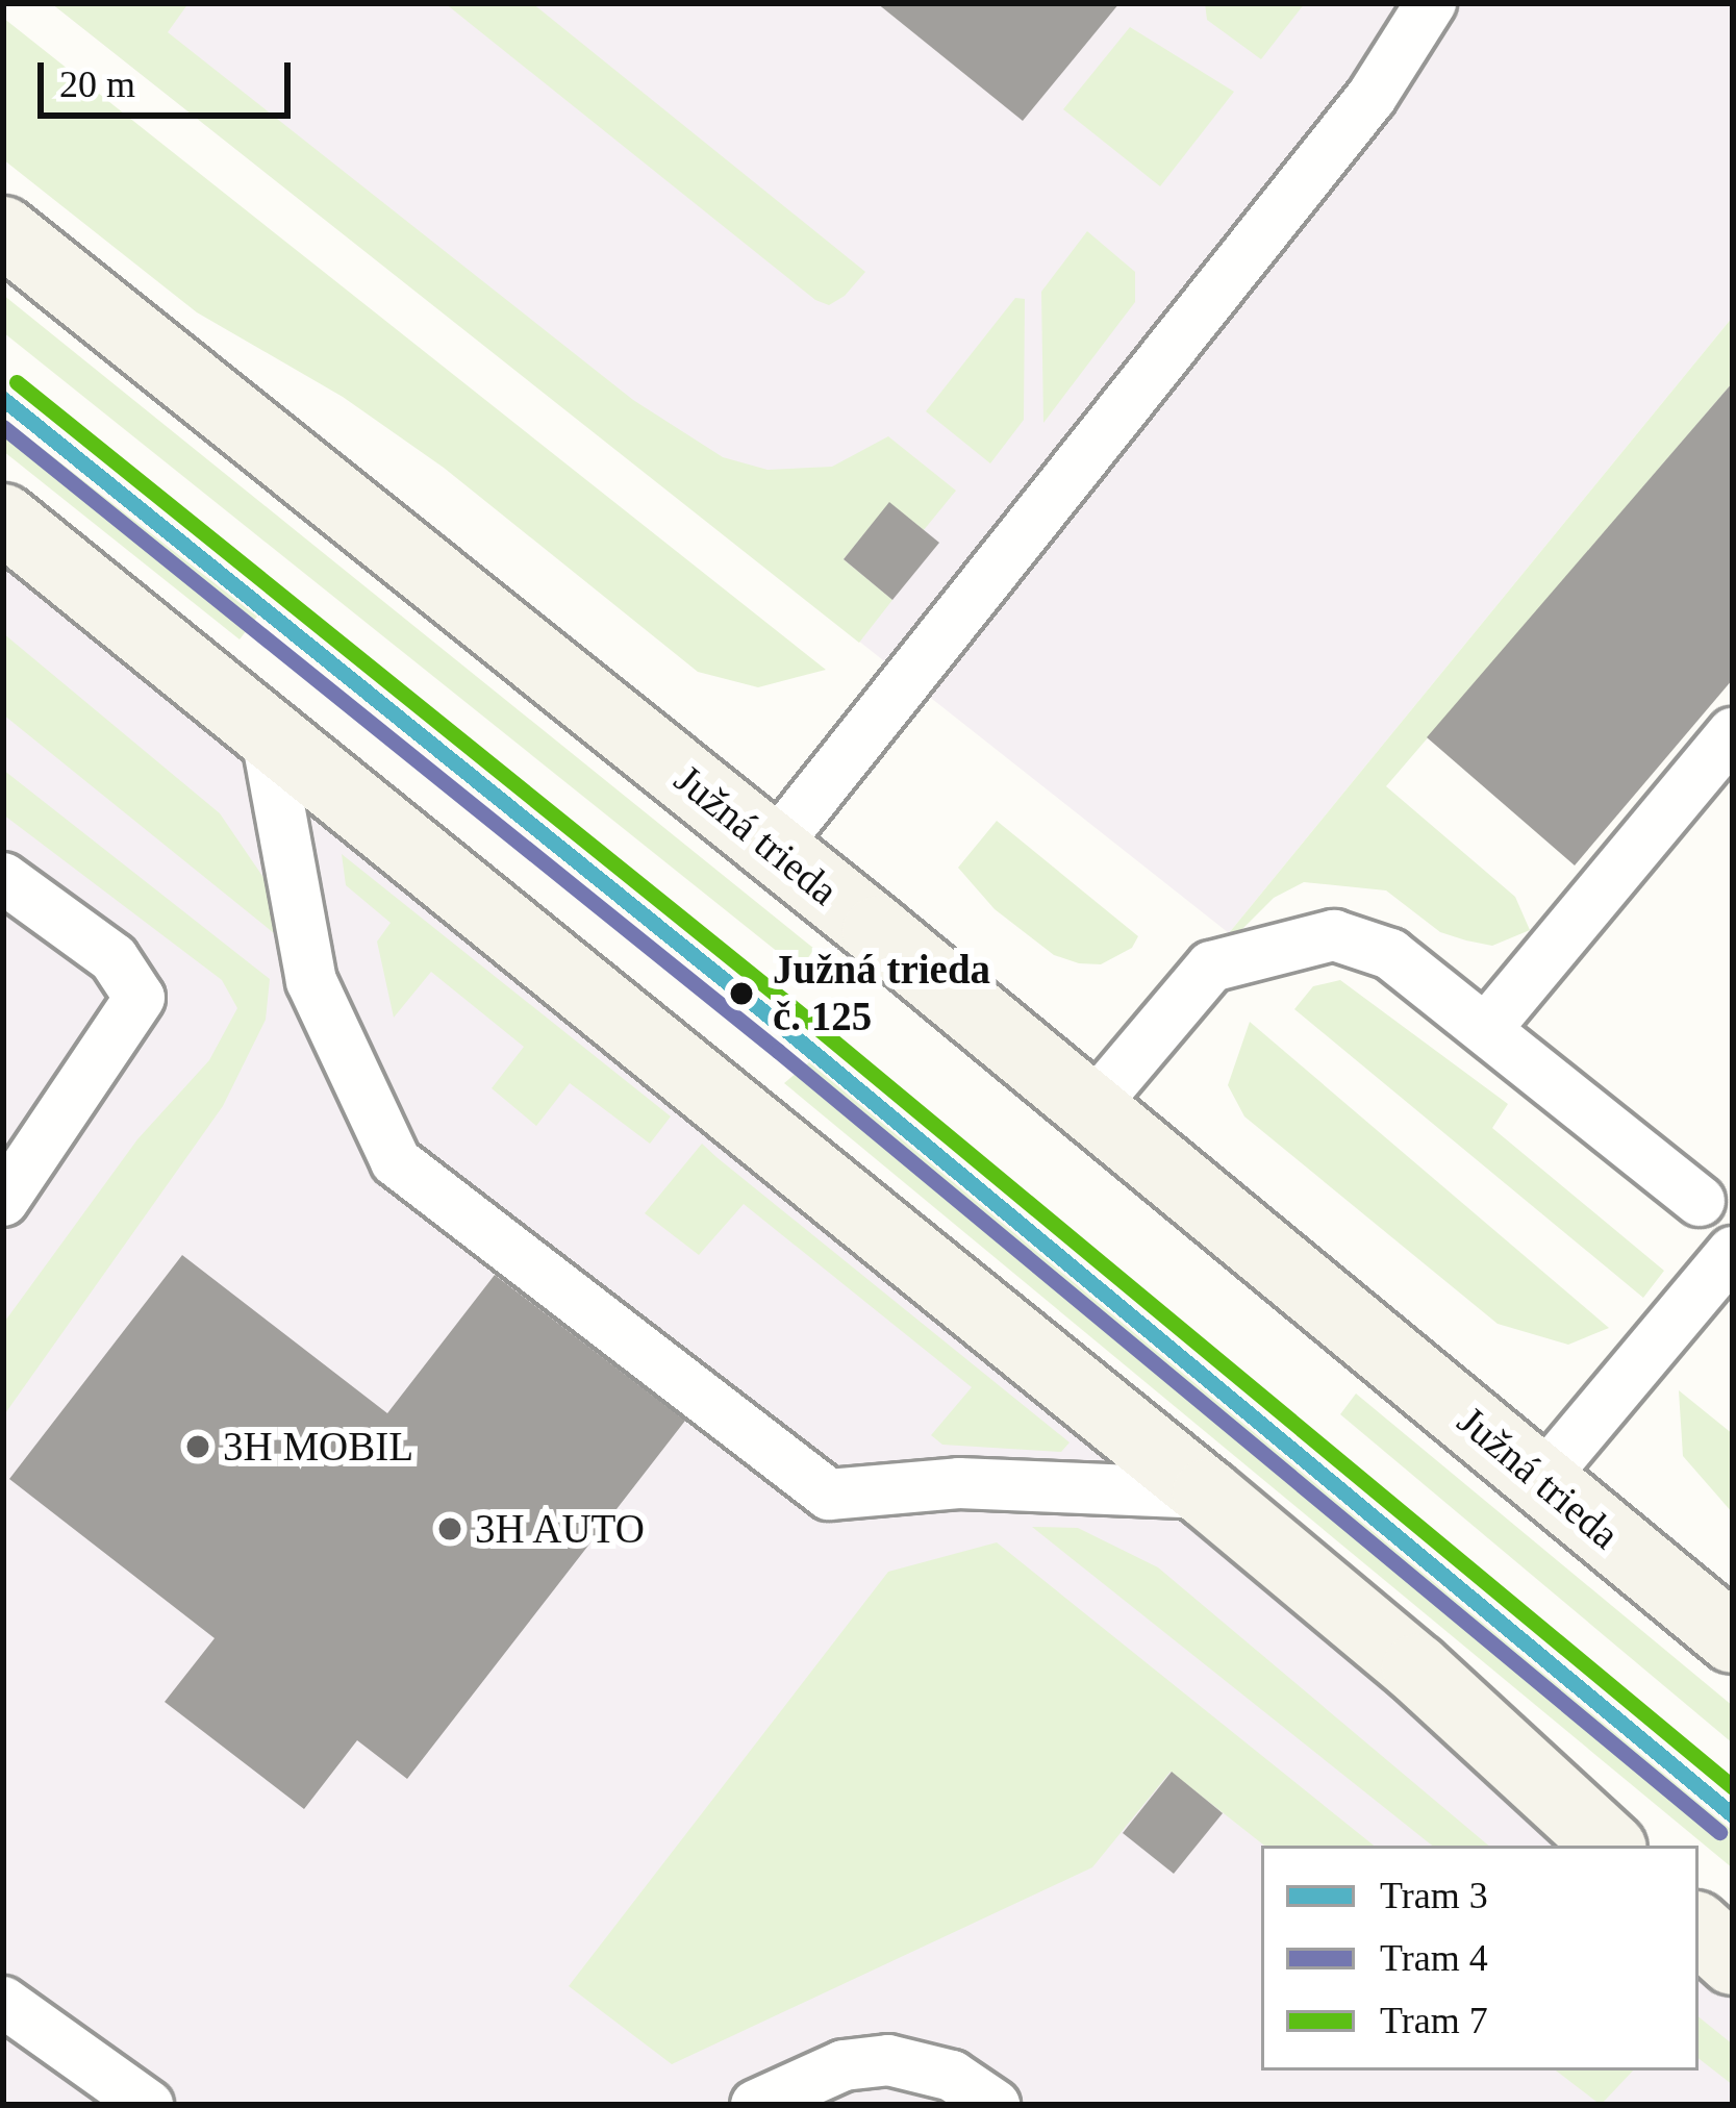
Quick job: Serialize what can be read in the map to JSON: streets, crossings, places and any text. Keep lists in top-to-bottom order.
{
  "streets": {
    "street": ["Južná trieda"]
  },
  "places": ["Južná trieda č. 125", "3H MOBIL", "3H AUTO"],
  "lines": ["tram line 7", "tram line 3", "tram line 4"],
  "legend": ["Tram 3", "Tram 4", "Tram 7"],
  "scale_bar": "20 m"
}
